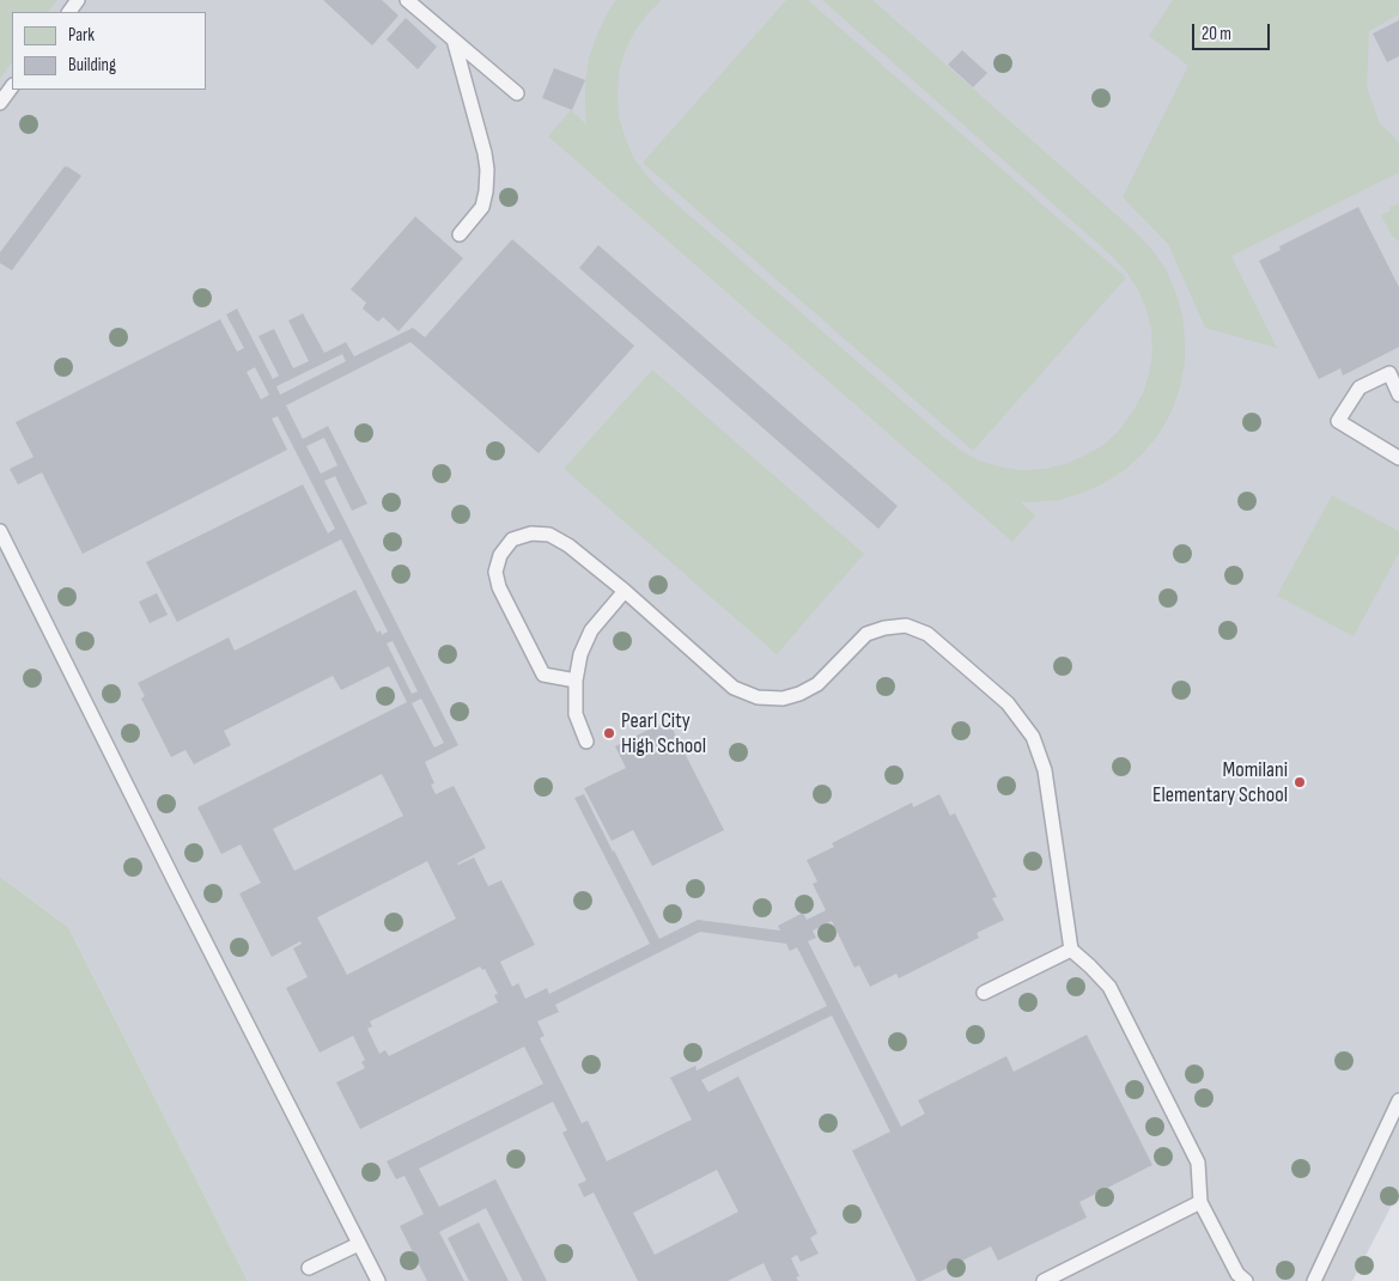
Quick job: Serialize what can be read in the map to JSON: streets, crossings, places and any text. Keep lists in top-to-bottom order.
{
  "places": ["Pearl City High School", "Momilani Elementary School"],
  "legend": ["Park", "Building"],
  "scale_bar": "20 m"
}
